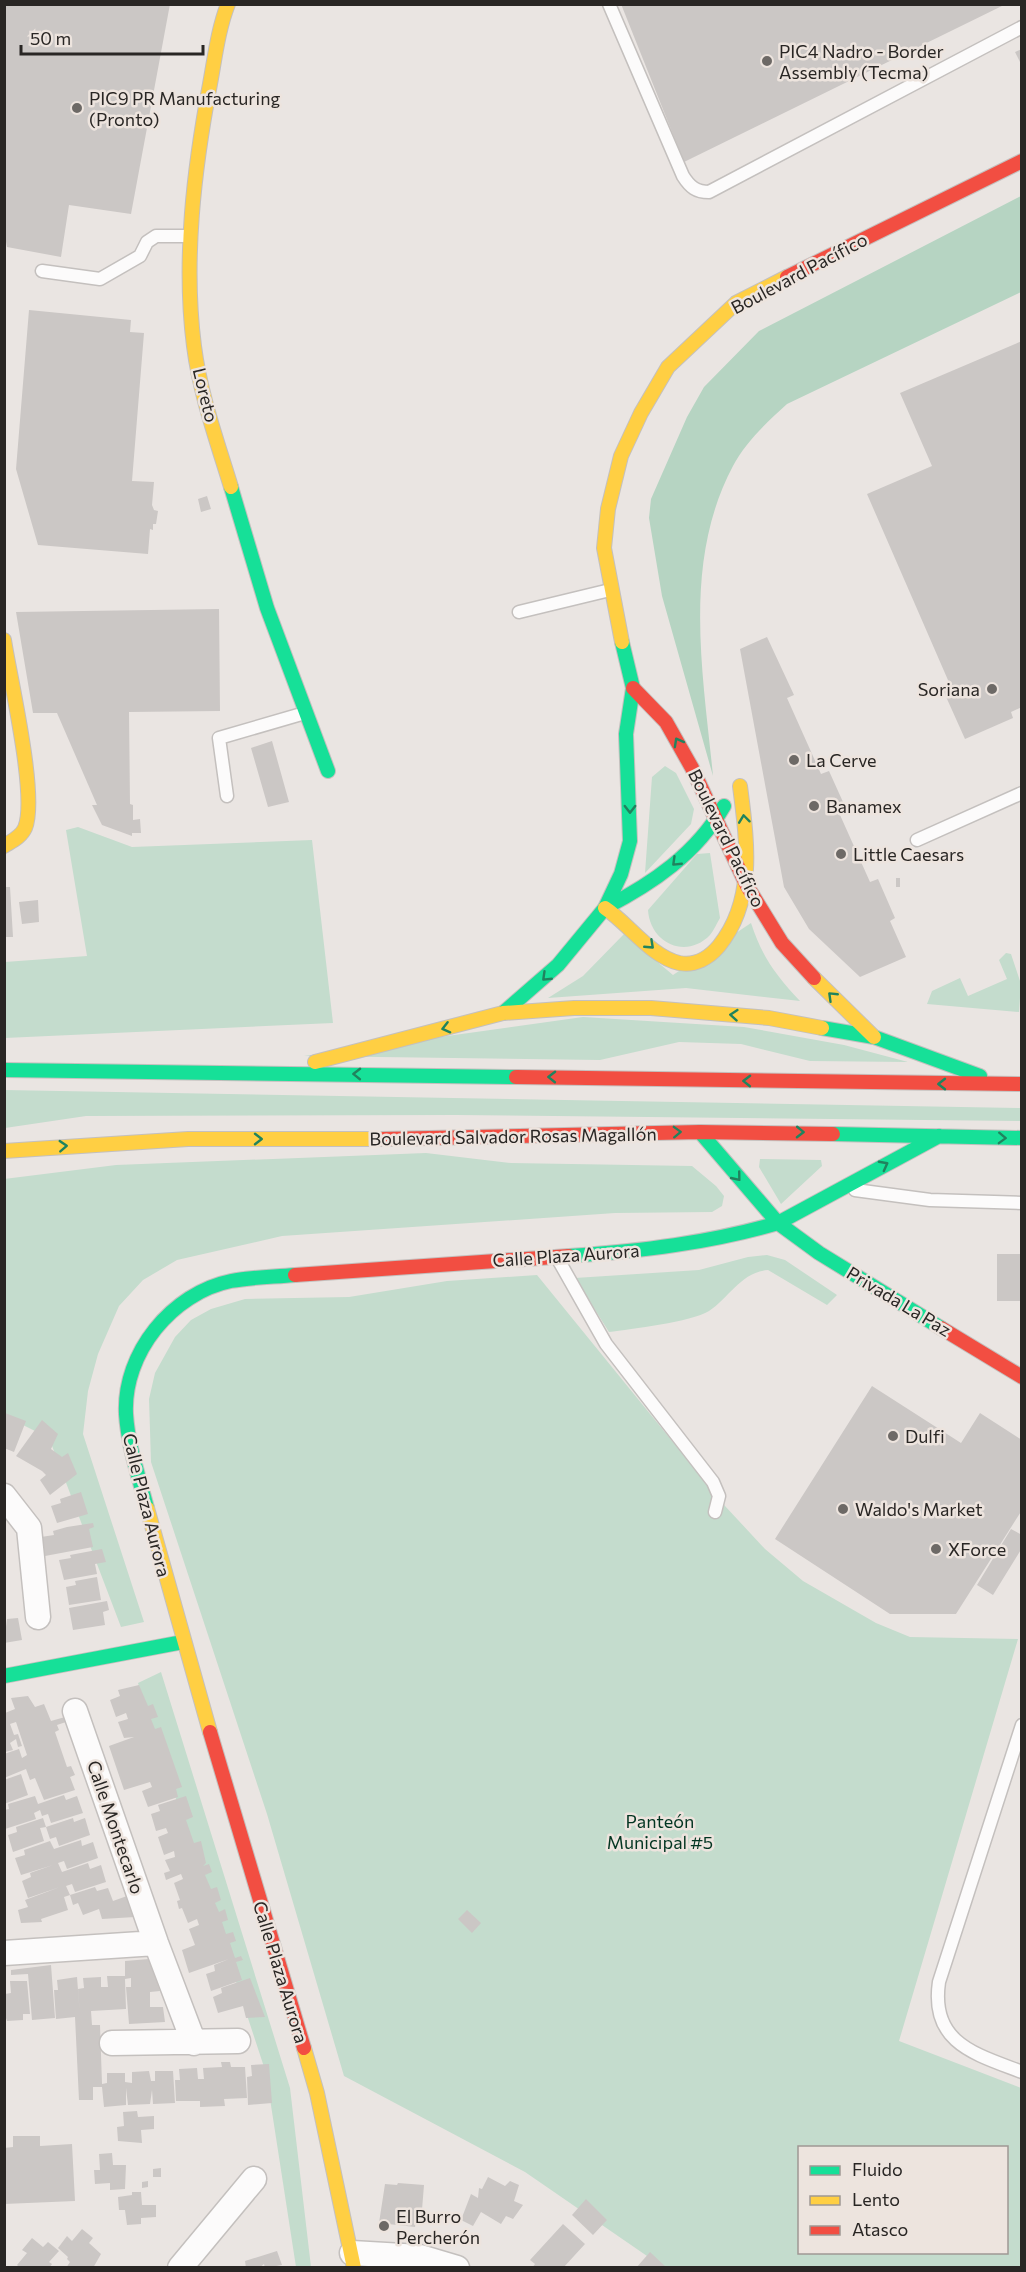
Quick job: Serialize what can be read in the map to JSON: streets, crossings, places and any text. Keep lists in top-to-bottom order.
{
  "streets": {
    "main road": [
      "Boulevard Pacífico",
      "Loreto",
      "Boulevard Salvador Rosas Magallón",
      "Calle Plaza Aurora",
      "Privada La Paz"
    ],
    "street": ["Calle Montecarlo"]
  },
  "crossings": [
    ["Boulevard Salvador Rosas Magallón", "Calle Plaza Aurora"],
    ["Boulevard Salvador Rosas Magallón", "Privada La Paz"],
    ["Calle Plaza Aurora", "Privada La Paz"]
  ],
  "parks": ["Panteón Municipal #5"],
  "places": [
    "PIC4 Nadro - Border Assembly (Tecma)",
    "PIC9 PR Manufacturing (Pronto)",
    "Soriana",
    "La Cerve",
    "Banamex",
    "Little Caesars",
    "Dulfi",
    "Waldo's Market",
    "XForce",
    "El Burro Percherón"
  ],
  "legend": ["Fluido", "Lento", "Atasco"],
  "scale_bar": "50 m"
}
